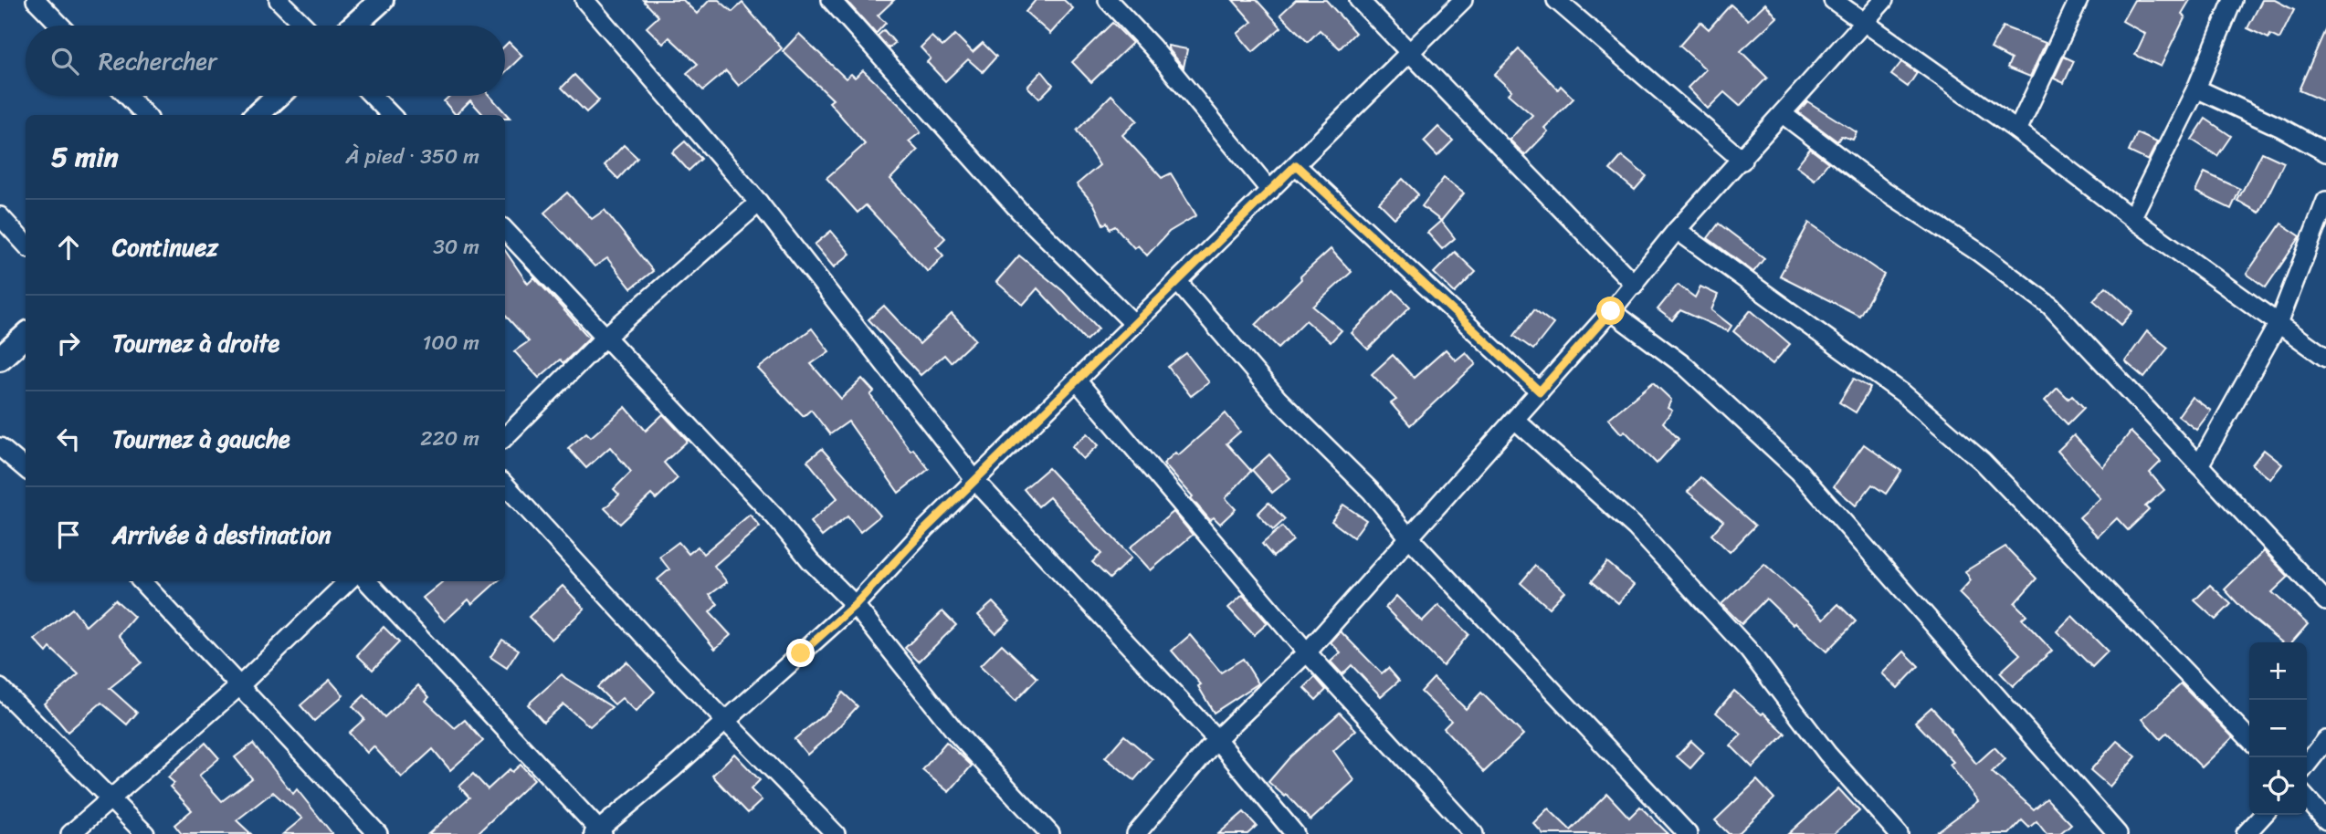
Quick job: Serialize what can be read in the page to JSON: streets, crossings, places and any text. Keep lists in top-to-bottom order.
{
  "page": {
    "search": "Rechercher",
    "heading": ["5 min", "À pied · 350 m"],
    "list": [
      ["Continuez", "30 m"],
      ["Tournez à droite", "100 m"],
      ["Tournez à gauche", "220 m"],
      "Arrivée à destination"
    ],
    "map_buttons": ["+", "−"]
  }
}
